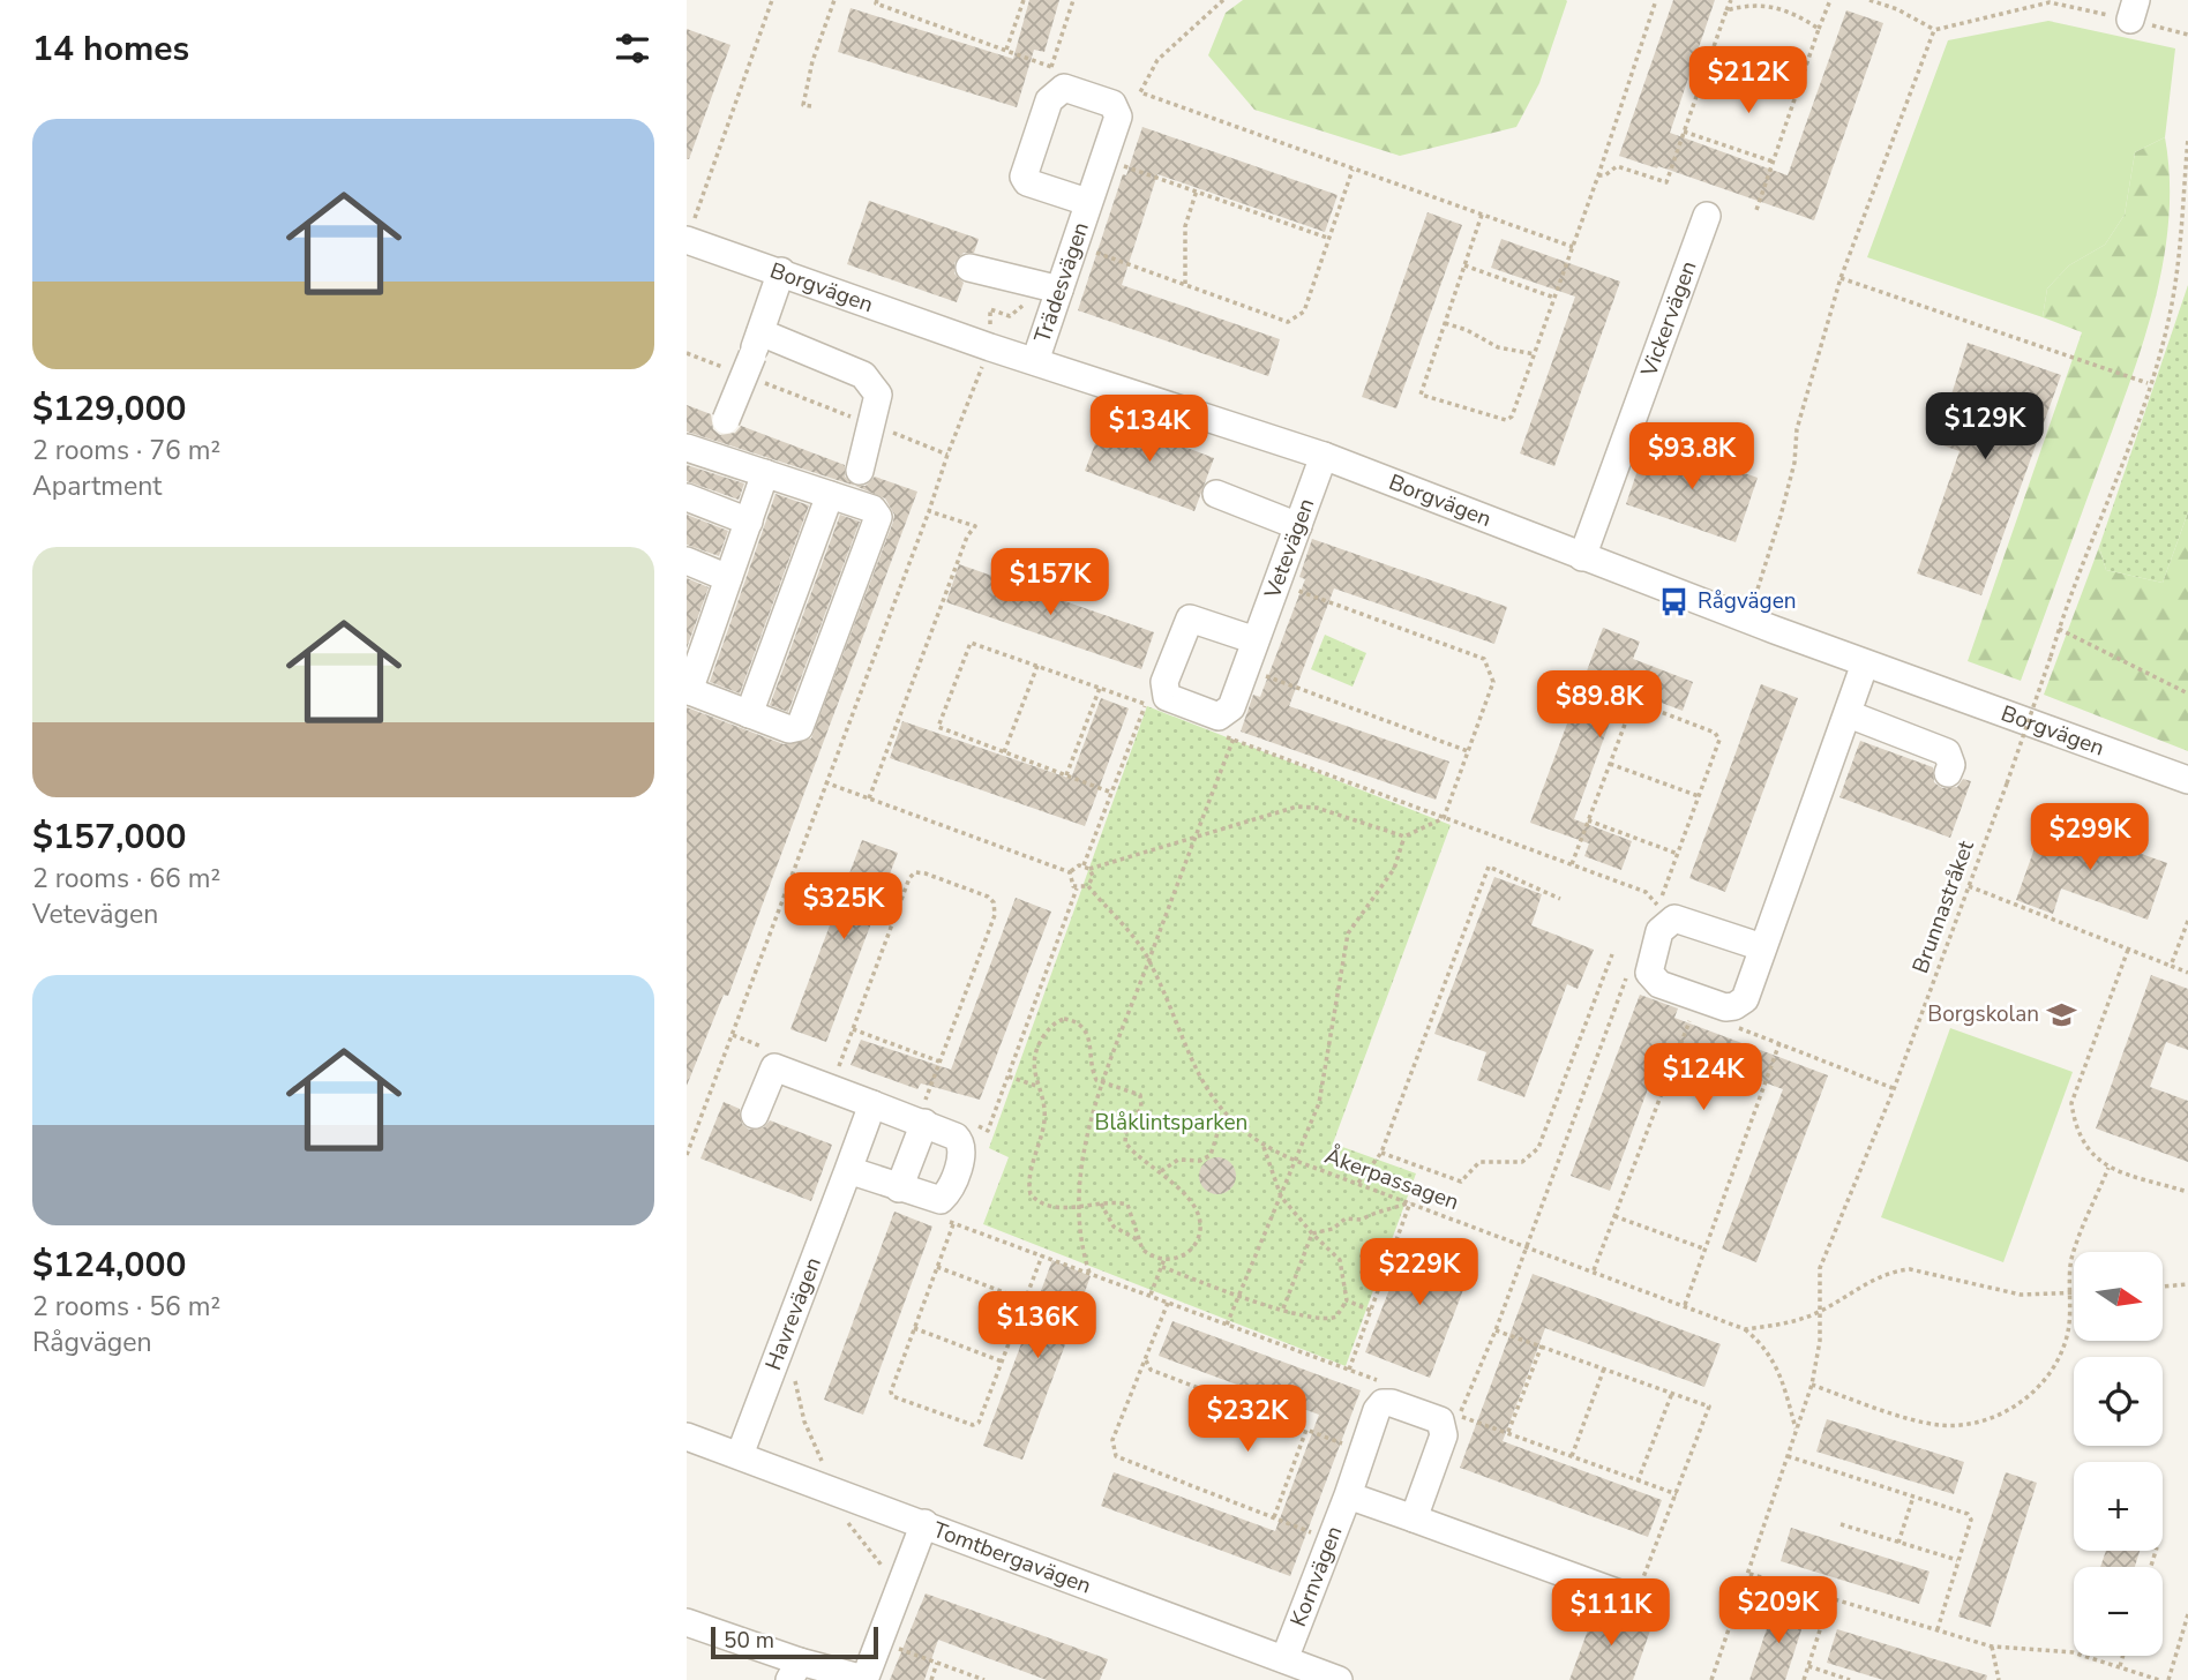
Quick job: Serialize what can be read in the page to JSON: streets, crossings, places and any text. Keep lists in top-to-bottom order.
{
  "streets": {
    "street": [
      "Trädesvägen",
      "Borgvägen",
      "Vickervägen",
      "Vetevägen",
      "Havrevägen",
      "Tomtbergavägen",
      "Kornvägen"
    ],
    "path": ["Brunnastråket", "Åkerpassagen"]
  },
  "crossings": [
    ["Trädesvägen", "Borgvägen"],
    ["Borgvägen", "Vickervägen"],
    ["Borgvägen", "Vetevägen"],
    ["Brunnastråket", "Åkerpassagen"],
    ["Havrevägen", "Tomtbergavägen"],
    ["Tomtbergavägen", "Kornvägen"]
  ],
  "parks": ["Blåklintsparken"],
  "places": {
    "bus stop": ["Rågvägen"],
    "school or university": ["Borgskolan"]
  },
  "scale_bar": "50 m",
  "north": "right",
  "page": {
    "heading": "14 homes",
    "price": [
      "$212K",
      "$129K",
      "$134K",
      "$93.8K",
      "$157K",
      "$89.8K",
      "$299K",
      "$325K",
      "$124K",
      "$229K",
      "$136K",
      "$232K",
      "$209K",
      "$111K"
    ],
    "list": [
      {
        "name": "$129,000",
        "note": "2 rooms · 76 m² · Apartment"
      },
      {
        "name": "$157,000",
        "note": "2 rooms · 66 m² · Vetevägen"
      },
      {
        "name": "$124,000",
        "note": "2 rooms · 56 m² · Rågvägen"
      }
    ],
    "map_buttons": ["+", "−"],
    "scale": "50 m"
  }
}
